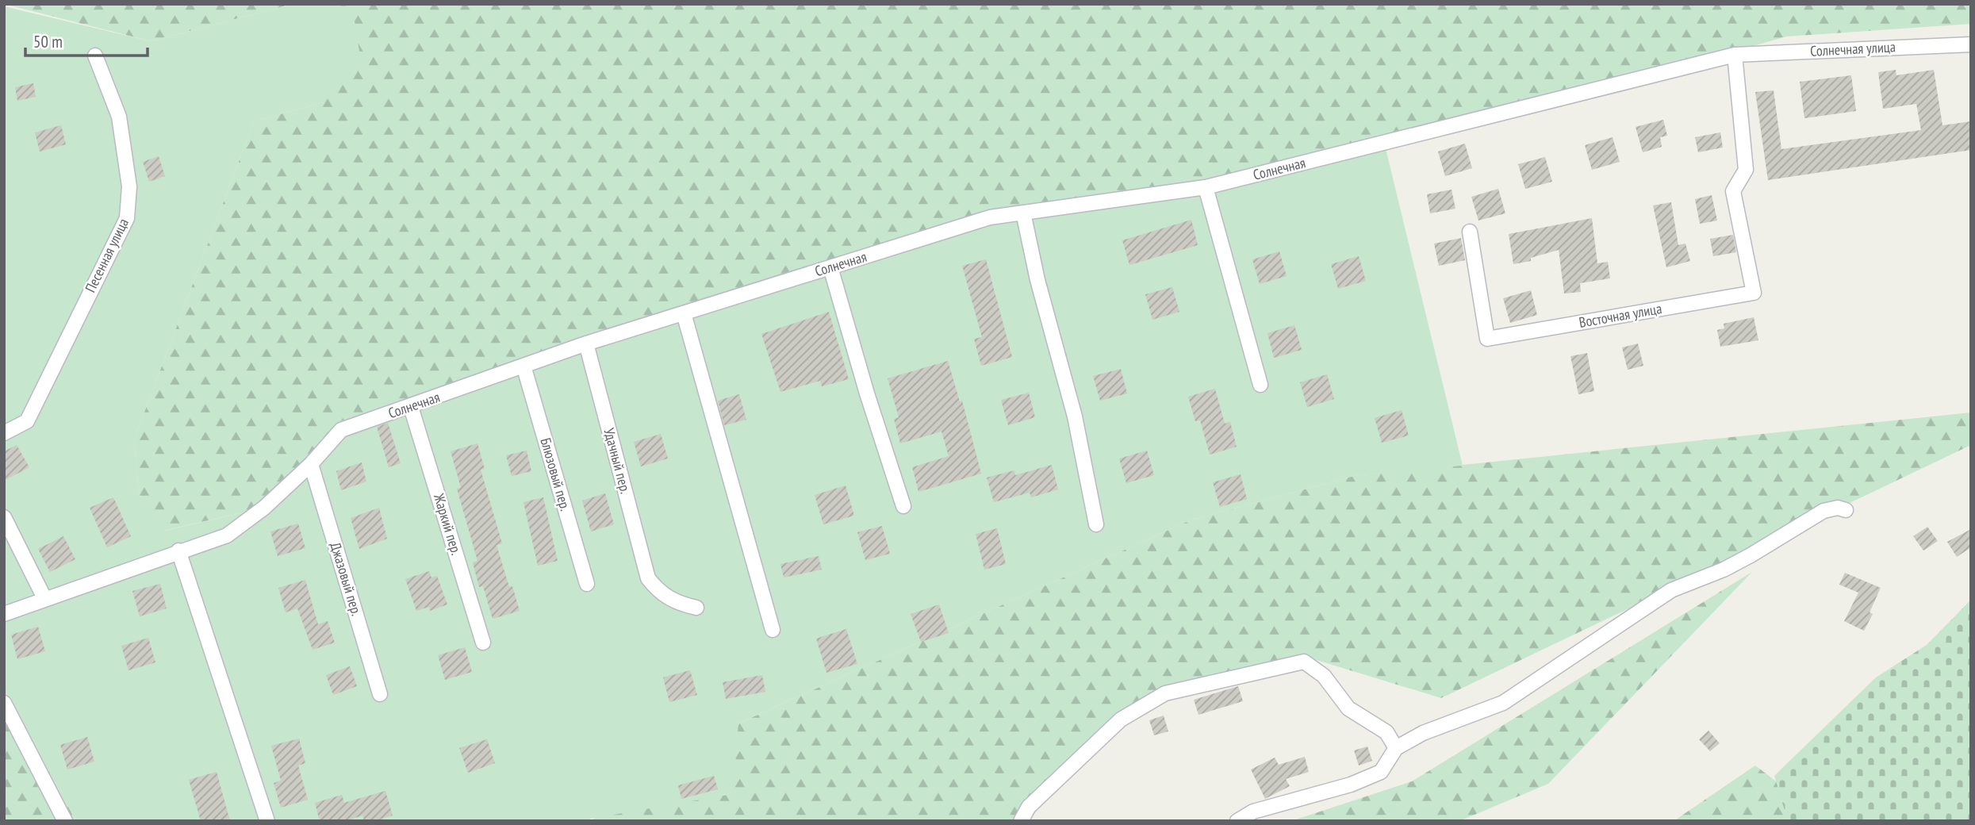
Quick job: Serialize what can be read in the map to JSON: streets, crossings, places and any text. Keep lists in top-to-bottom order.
{
  "streets": {
    "street": [
      "Солнечная улица",
      "Солнечная",
      "Песенная улица",
      "Восточная улица",
      "Удачный пер.",
      "Блюзовый пер.",
      "Жаркий пер.",
      "Джазовый пер."
    ]
  },
  "crossings": [
    ["Солнечная улица", "Солнечная"],
    ["Солнечная улица", "Восточная улица"],
    ["Солнечная", "Восточная улица"],
    ["Солнечная", "Удачный пер."],
    ["Солнечная", "Блюзовый пер."],
    ["Солнечная", "Жаркий пер."],
    ["Солнечная", "Джазовый пер."]
  ],
  "scale_bar": "50 m"
}
